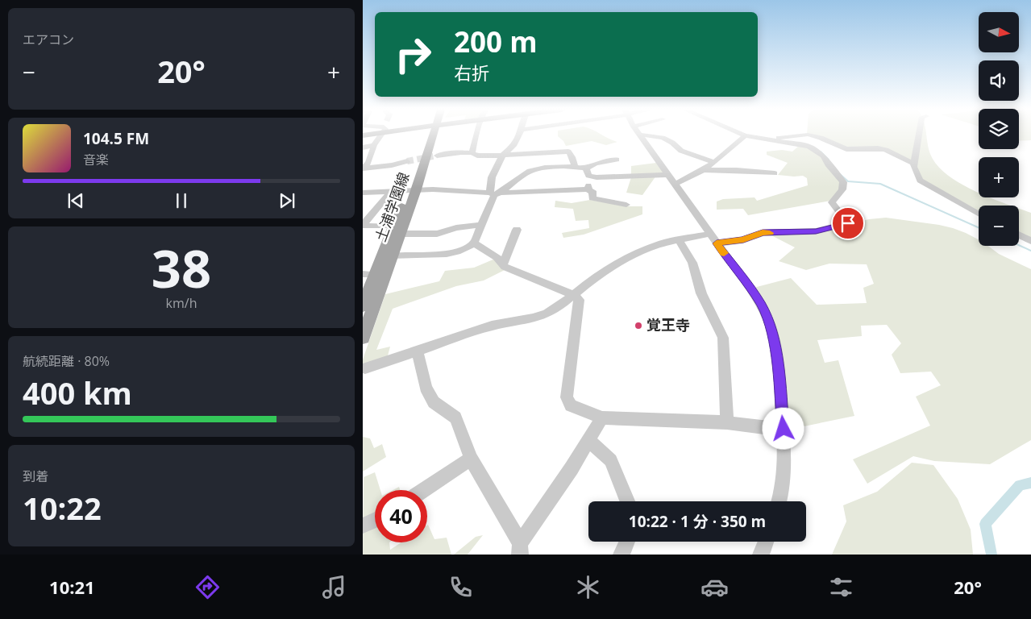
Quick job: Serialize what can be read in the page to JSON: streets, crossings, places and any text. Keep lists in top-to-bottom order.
{
  "streets": {
    "main road": ["土浦学園線"]
  },
  "places": ["覚王寺"],
  "north": "right",
  "page": {
    "tile": [
      "エアコン",
      ["38", "km/h"],
      ["航続距離 · 80%", "400 km"],
      ["到着", "10:22"]
    ],
    "map_buttons": ["+", "−"],
    "turn": ["200 m", "右折"],
    "heat": ["−", "20°", "+"],
    "song": ["104.5 FM", "音楽"],
    "limit": "40",
    "trip": "10:22 · 1 分 · 350 m",
    "tabs": ["10:21", "20°"]
  }
}
